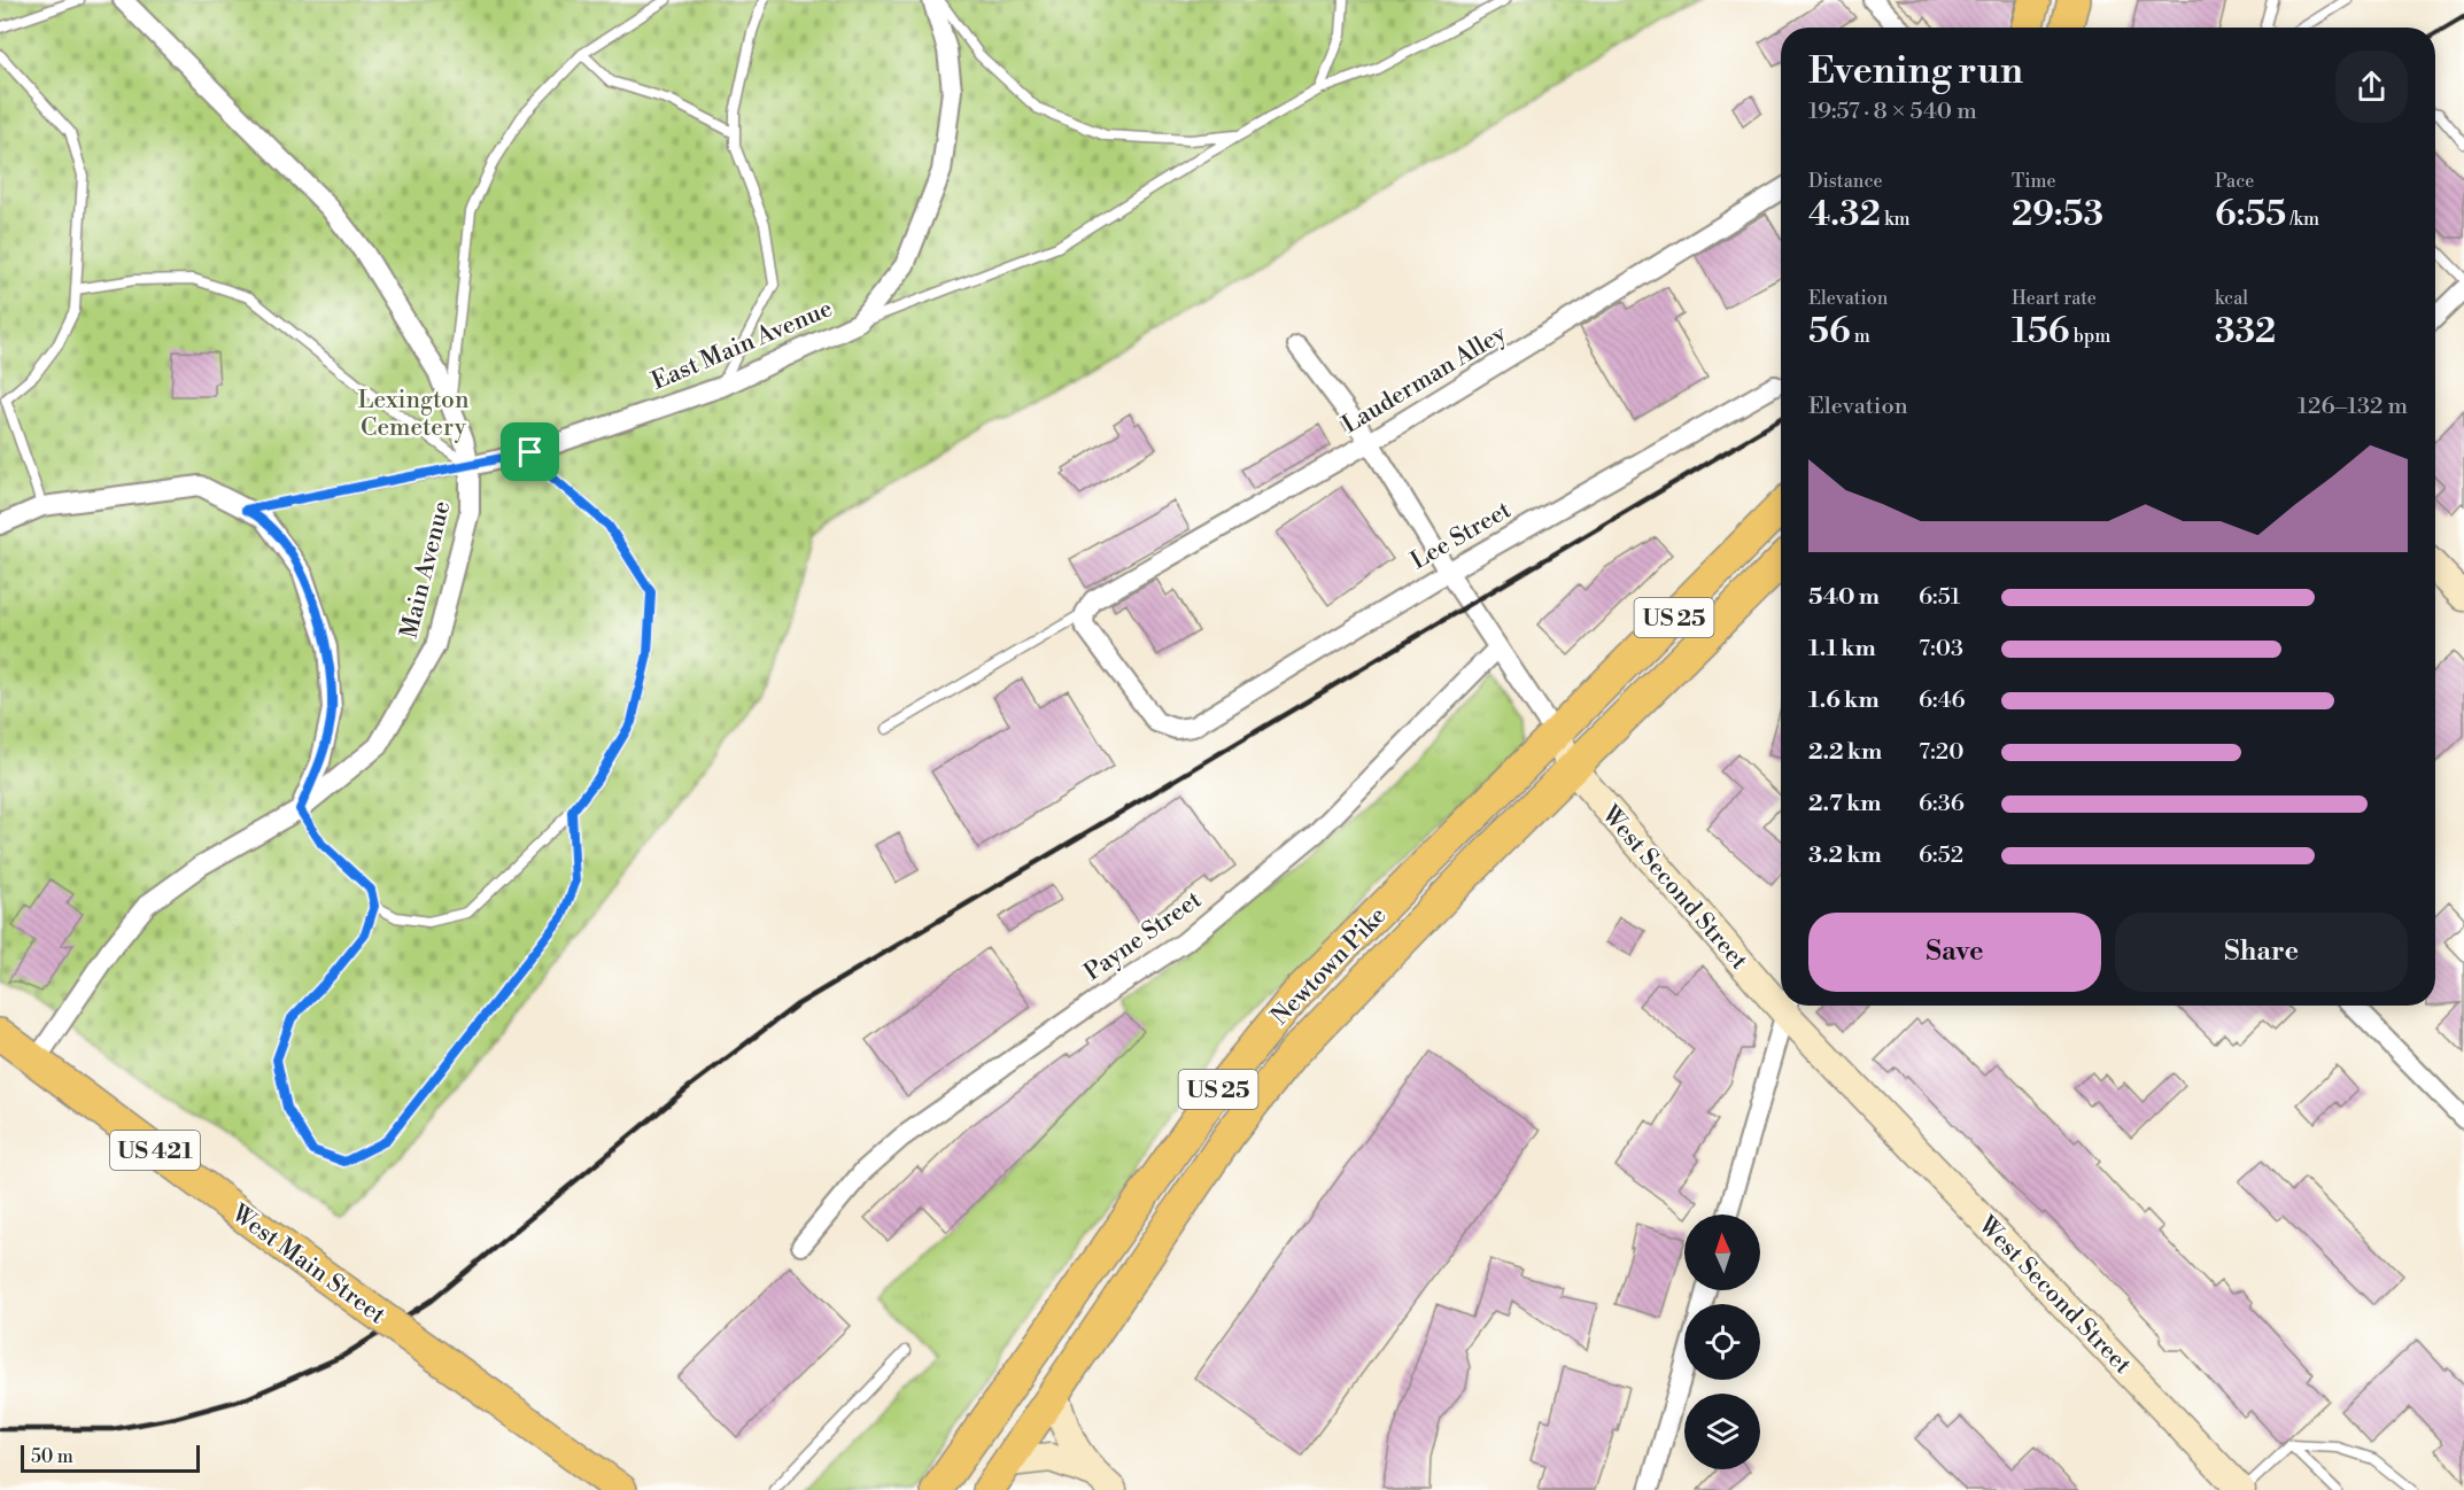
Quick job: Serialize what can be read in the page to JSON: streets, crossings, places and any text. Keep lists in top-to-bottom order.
{
  "streets": {
    "main road": [
      "US 25",
      "Newtown Pike",
      "US 421",
      "West Main Street"
    ],
    "street": [
      "East Main Avenue",
      "Lauderman Alley",
      "Lee Street",
      "Main Avenue",
      "West Second Street",
      "Payne Street"
    ]
  },
  "crossings": [
    ["East Main Avenue", "Main Avenue"],
    ["Lauderman Alley", "Lee Street"],
    ["Lauderman Alley", "West Second Street"],
    ["Lee Street", "West Second Street"],
    ["Main Avenue", "West Main Street"],
    ["West Second Street", "Payne Street"],
    ["West Second Street", "Newtown Pike"]
  ],
  "parks": ["Lexington Cemetery"],
  "scale_bar": "50 m",
  "north": "top",
  "page": {
    "heading": ["Evening run", "19:57 · 8 × 540 m"],
    "stats": [
      ["Distance", "4.32 km"],
      ["Time", "29:53"],
      ["Pace", "6:55 /km"],
      ["Elevation", "56 m"],
      ["Heart rate", "156 bpm"],
      ["kcal", "332"]
    ],
    "chart": ["Elevation", "126–132 m"],
    "list": [
      {
        "name": "540 m",
        "note": "6:51"
      },
      {
        "name": "1.1 km",
        "note": "7:03"
      },
      {
        "name": "1.6 km",
        "note": "6:46"
      },
      {
        "name": "2.2 km",
        "note": "7:20"
      },
      {
        "name": "2.7 km",
        "note": "6:36"
      },
      {
        "name": "3.2 km",
        "note": "6:52"
      }
    ],
    "buttons": ["Save", "Share"],
    "scale": "50 m"
  }
}
